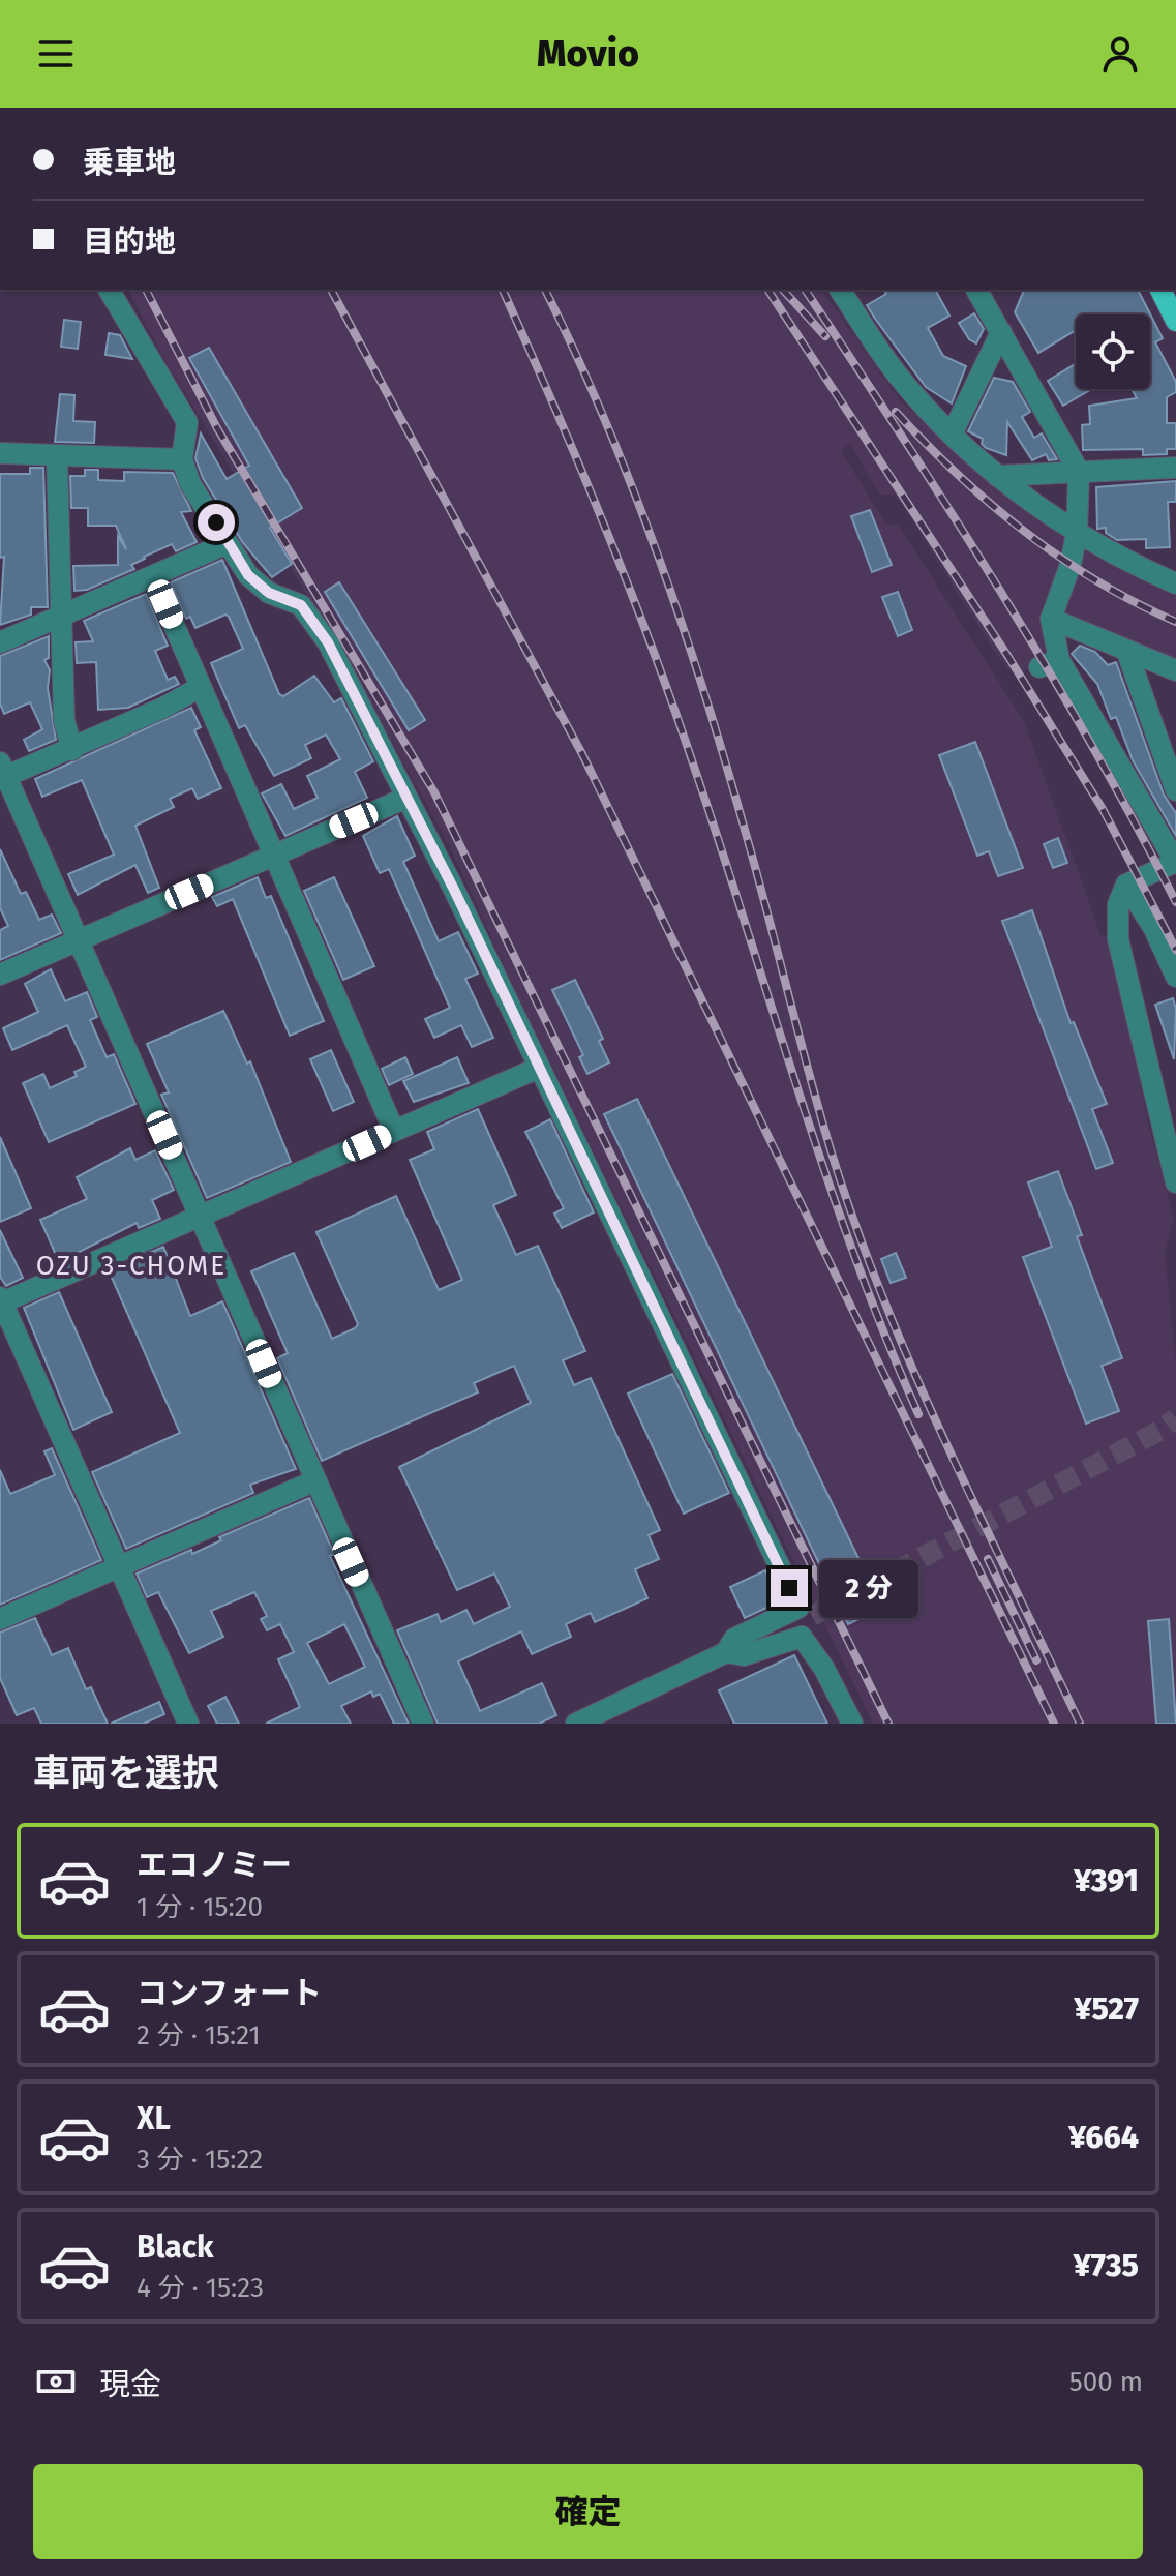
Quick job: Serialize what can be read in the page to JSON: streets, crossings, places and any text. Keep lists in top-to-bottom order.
{
  "districts": ["OZU 3-CHOME"],
  "page": {
    "header": "Movio",
    "banner": ["乗車地", "目的地"],
    "bubble": "2 分",
    "heading": "車両を選択",
    "list": [
      {
        "name": "エコノミー",
        "note": "1 分 · 15:20",
        "value": "¥391"
      },
      {
        "name": "コンフォート",
        "note": "2 分 · 15:21",
        "value": "¥527"
      },
      {
        "name": "XL",
        "note": "3 分 · 15:22",
        "value": "¥664"
      },
      {
        "name": "Black",
        "note": "4 分 · 15:23",
        "value": "¥735"
      }
    ],
    "pay": ["現金", "500 m"],
    "buttons": "確定"
  }
}
